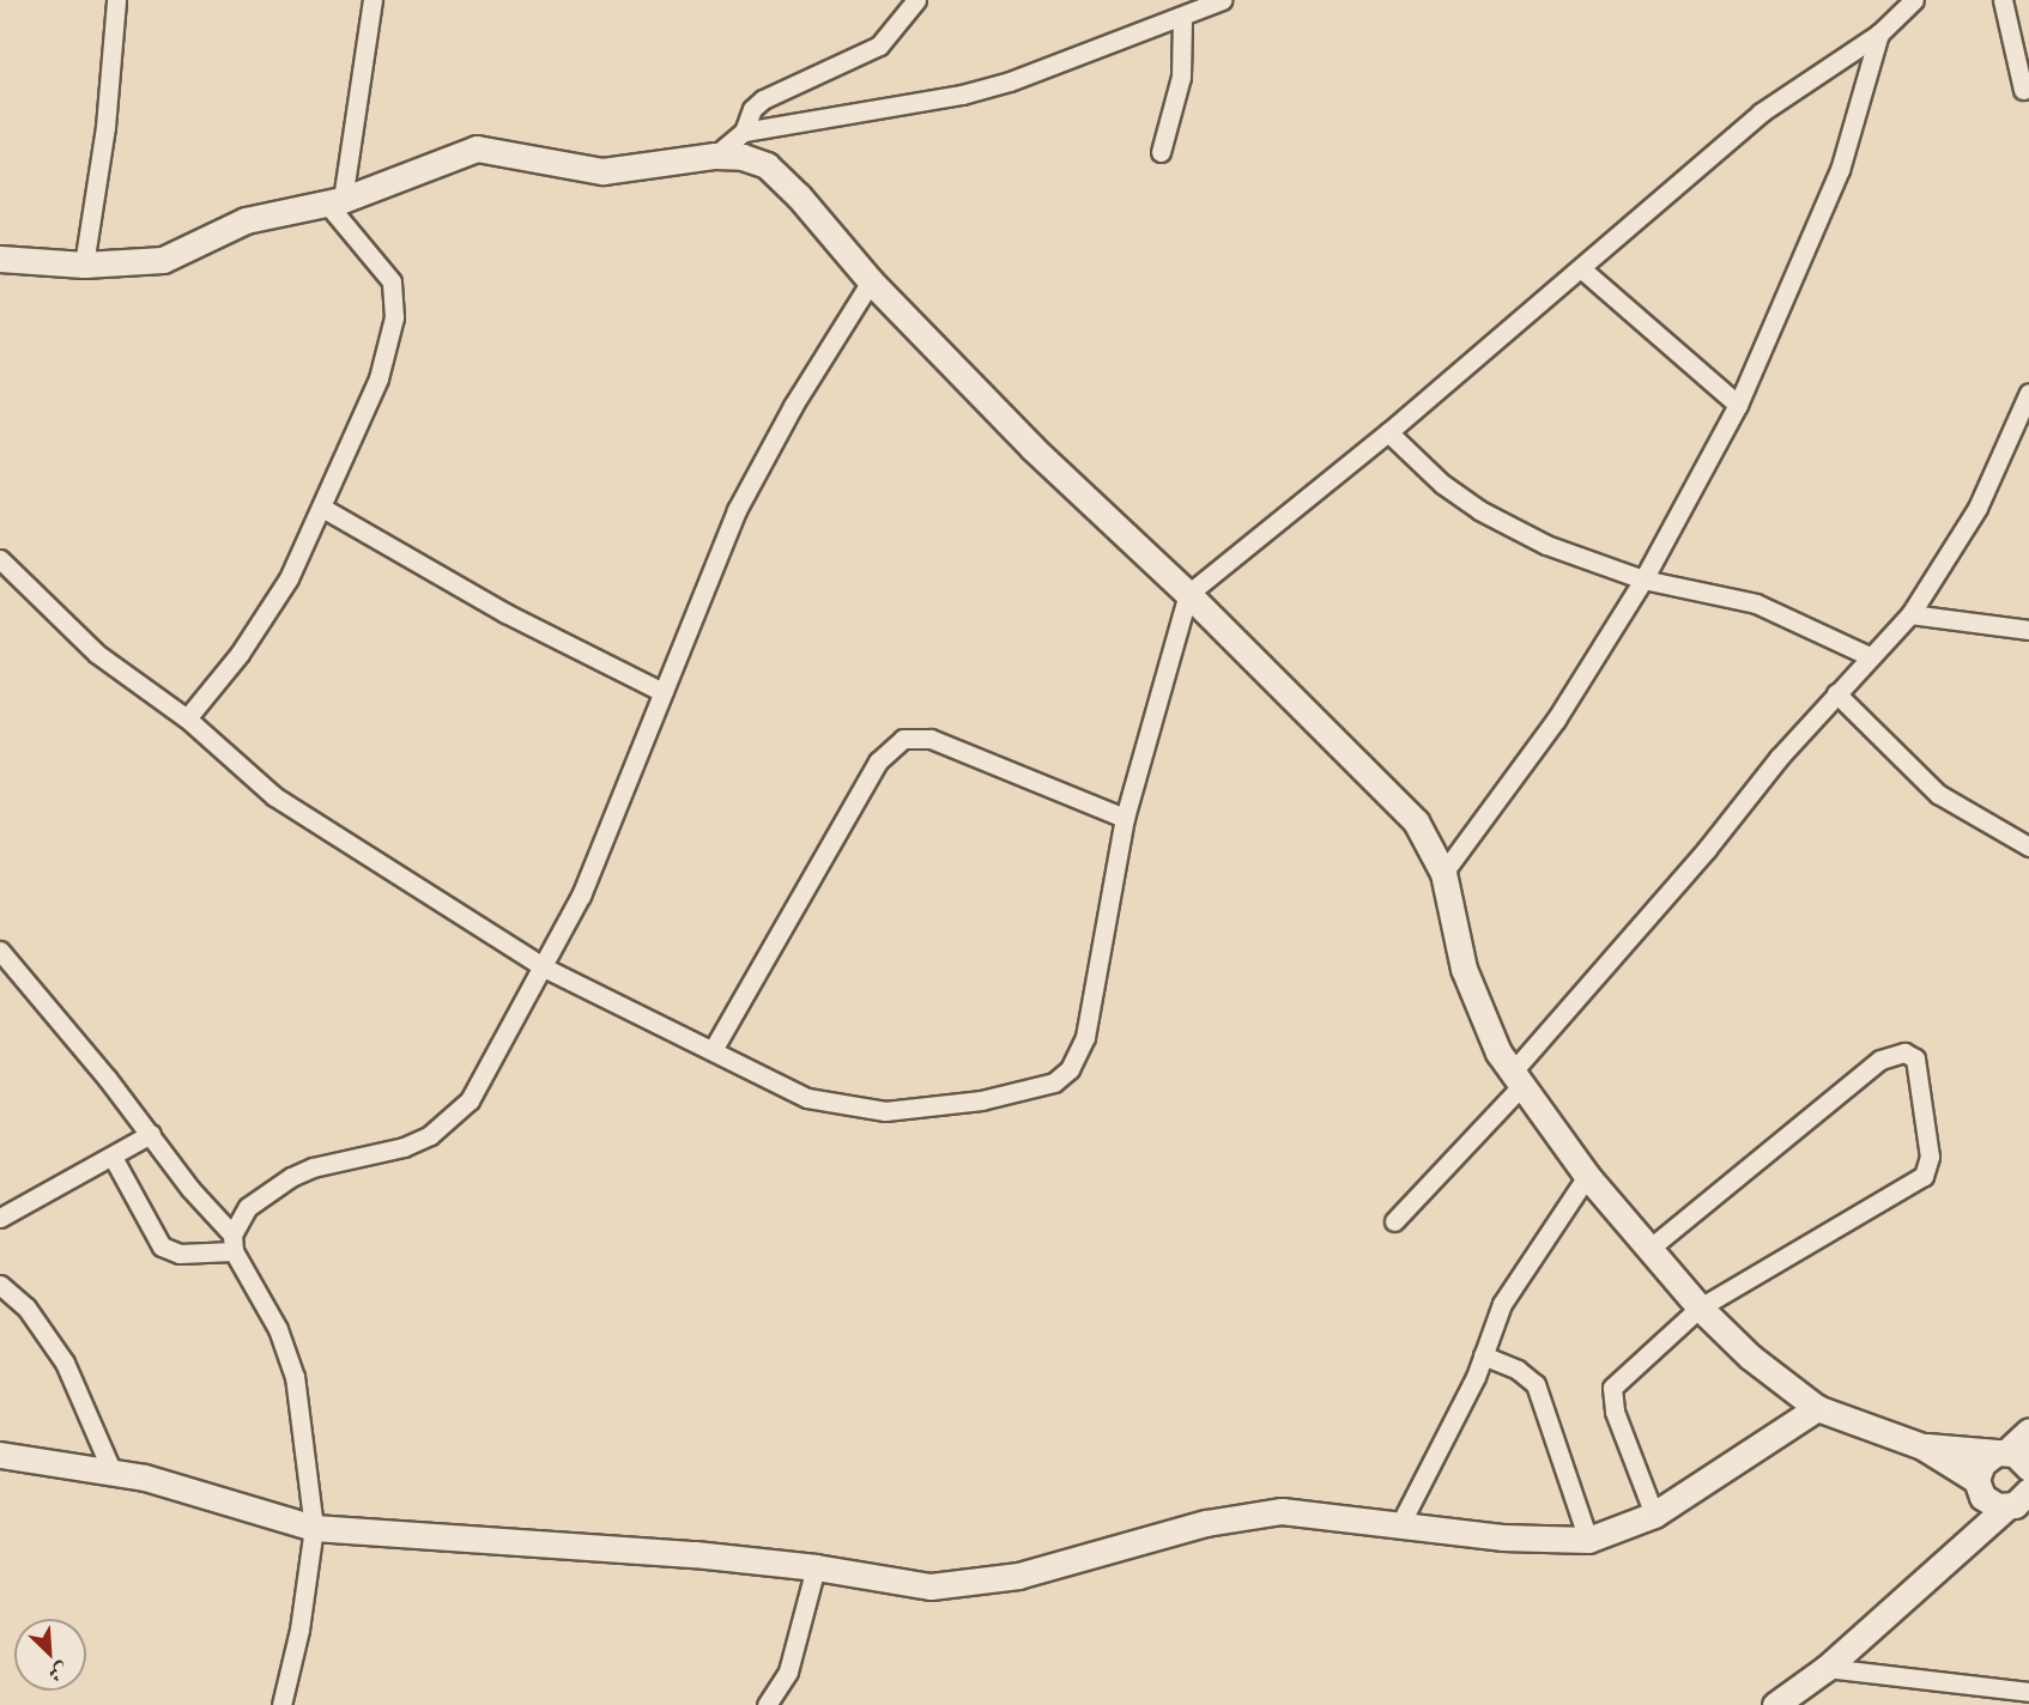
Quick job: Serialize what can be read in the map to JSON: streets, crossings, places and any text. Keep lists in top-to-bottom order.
{
  "north": "bottom right"
}
